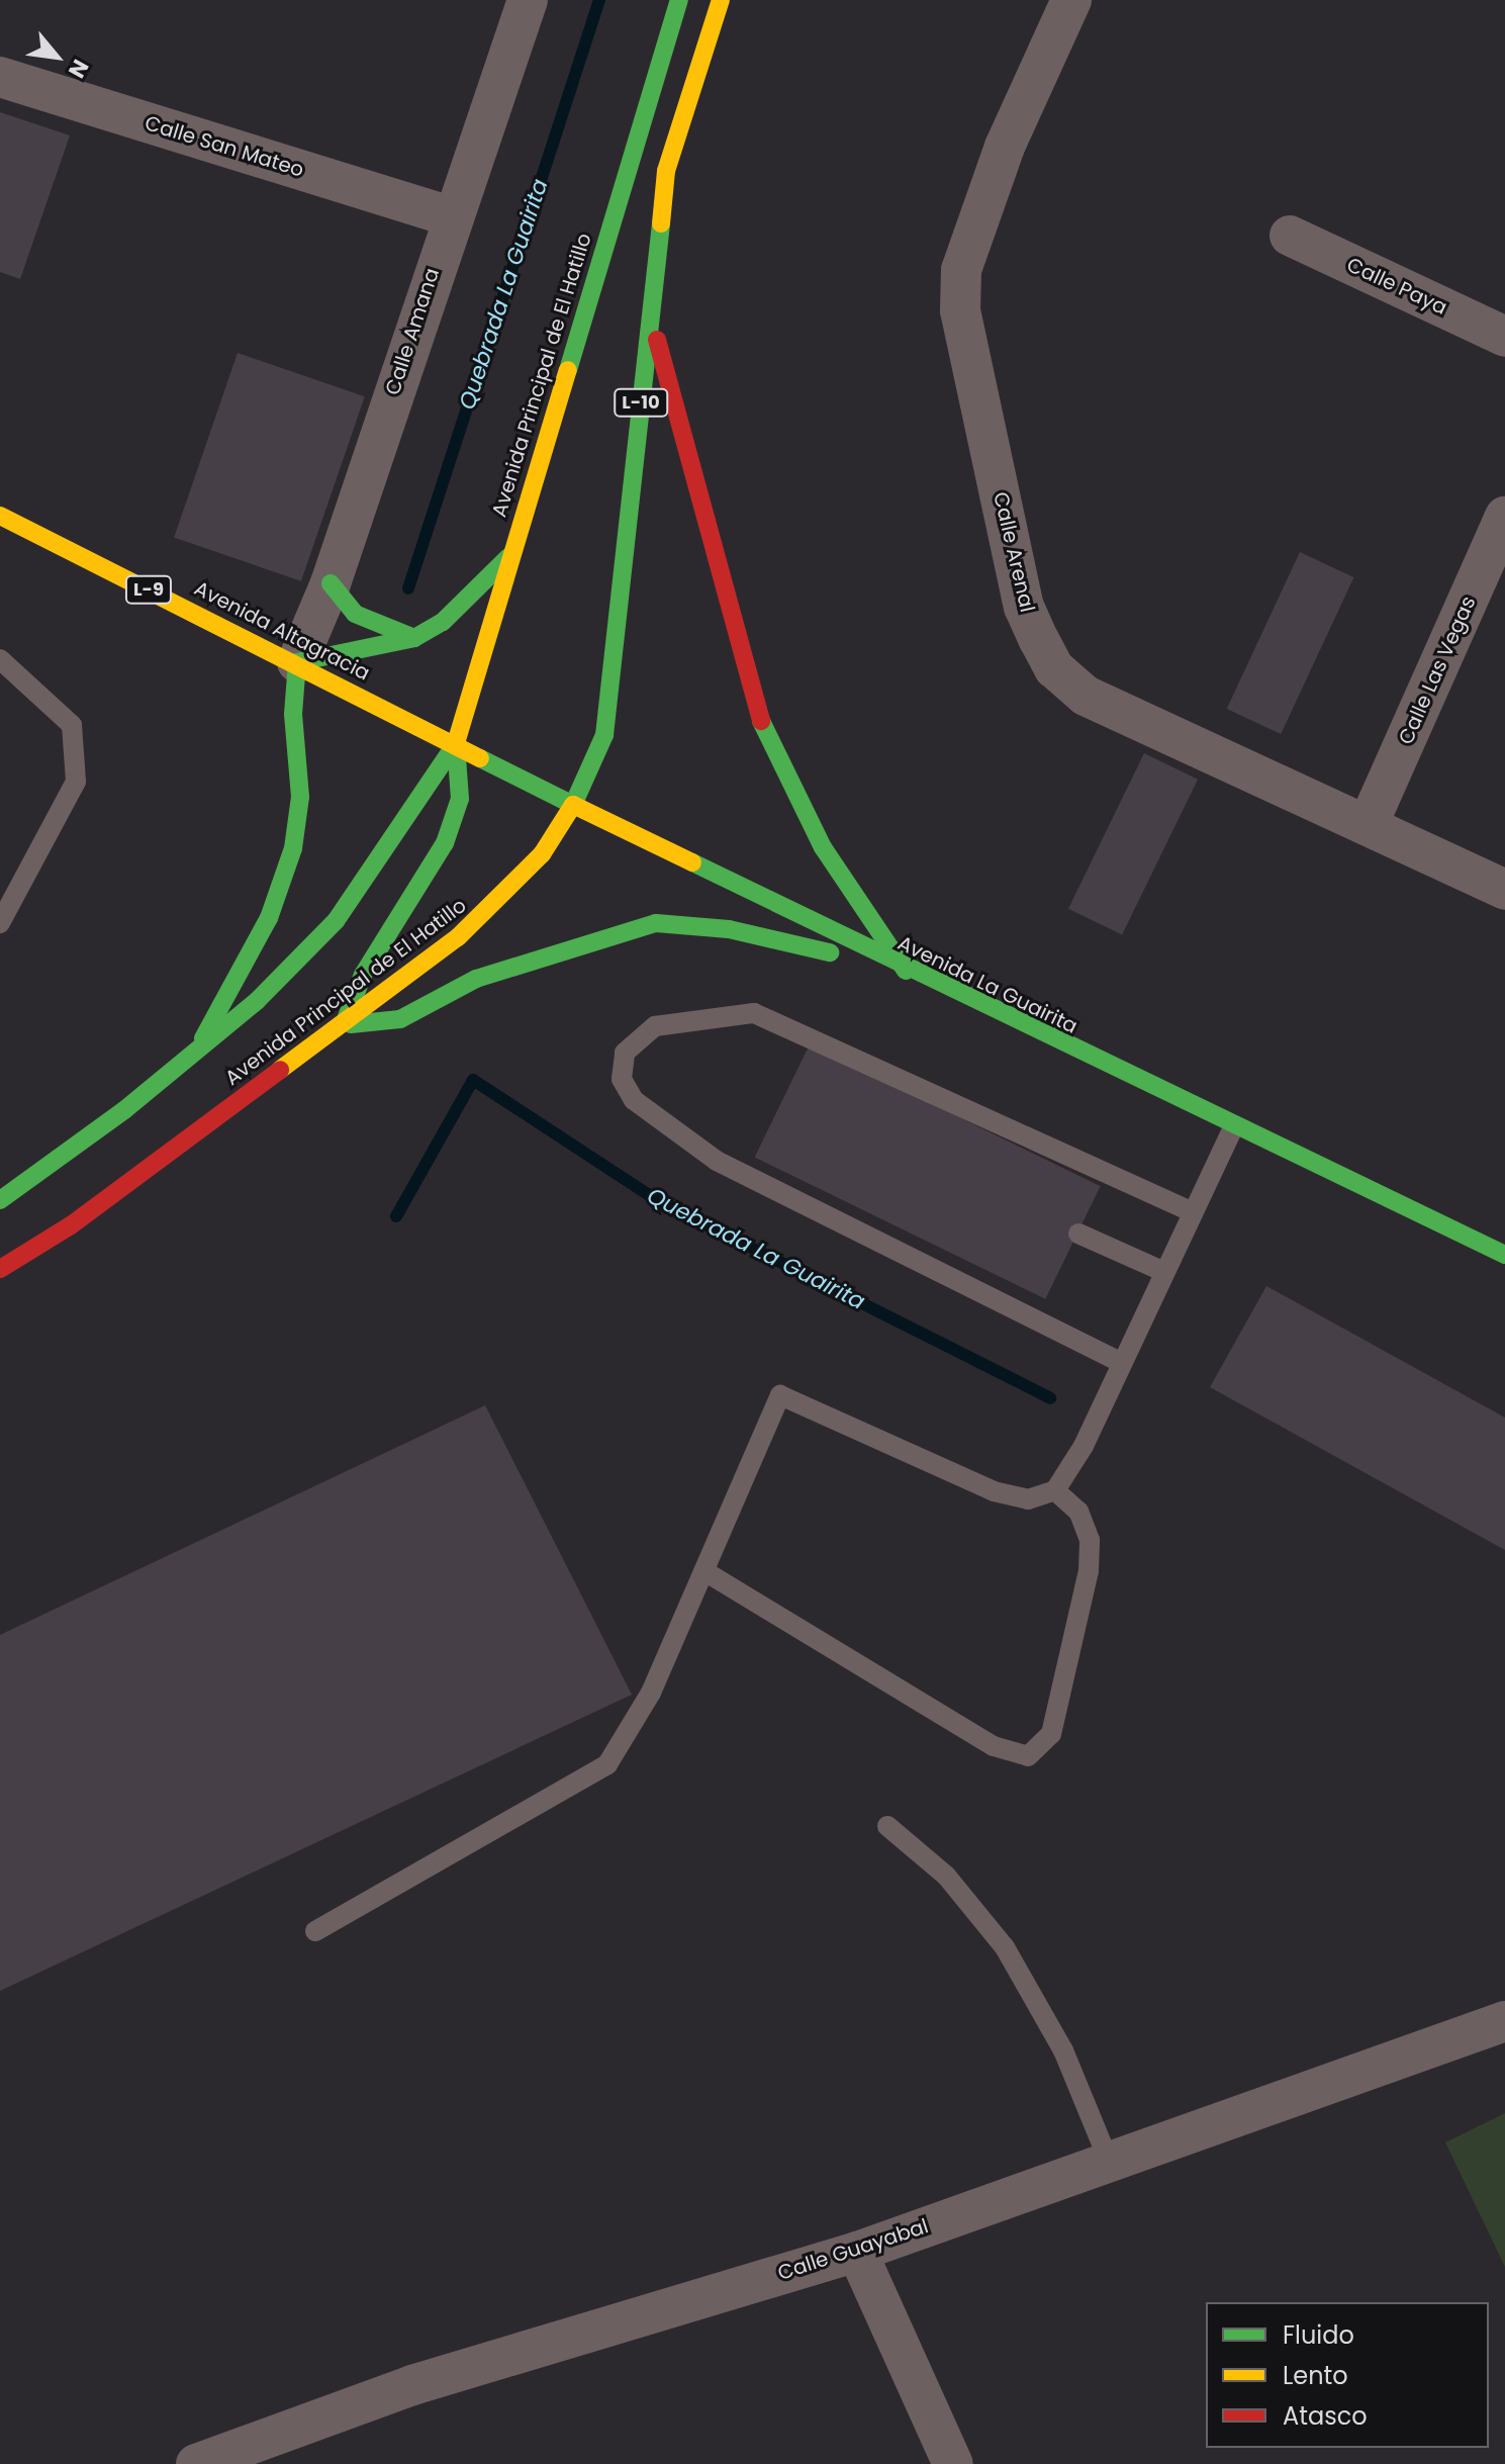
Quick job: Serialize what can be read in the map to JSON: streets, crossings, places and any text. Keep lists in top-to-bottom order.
{
  "streets": {
    "main road": [
      "Avenida Principal de El Hatillo",
      "L-10",
      "L-9",
      "Avenida Altagracia",
      "Avenida La Guairita"
    ],
    "street": [
      "Calle San Mateo",
      "Calle Paya",
      "Calle Amana",
      "Calle Arenal",
      "Calle Las Vegas",
      "Calle Guayabal"
    ]
  },
  "crossings": [
    ["Calle San Mateo", "Calle Amana"],
    ["Calle Amana", "Avenida Altagracia"],
    ["Avenida Principal de El Hatillo", "L-10"],
    ["Avenida Principal de El Hatillo", "Avenida Altagracia"],
    ["Avenida Principal de El Hatillo", "Avenida La Guairita"],
    ["L-10", "Avenida La Guairita"],
    ["Calle Arenal", "Calle Las Vegas"],
    ["Avenida Altagracia", "Avenida La Guairita"]
  ],
  "water": ["Quebrada La Guairita"],
  "legend": ["Fluido", "Lento", "Atasco"],
  "north": "bottom right"
}
